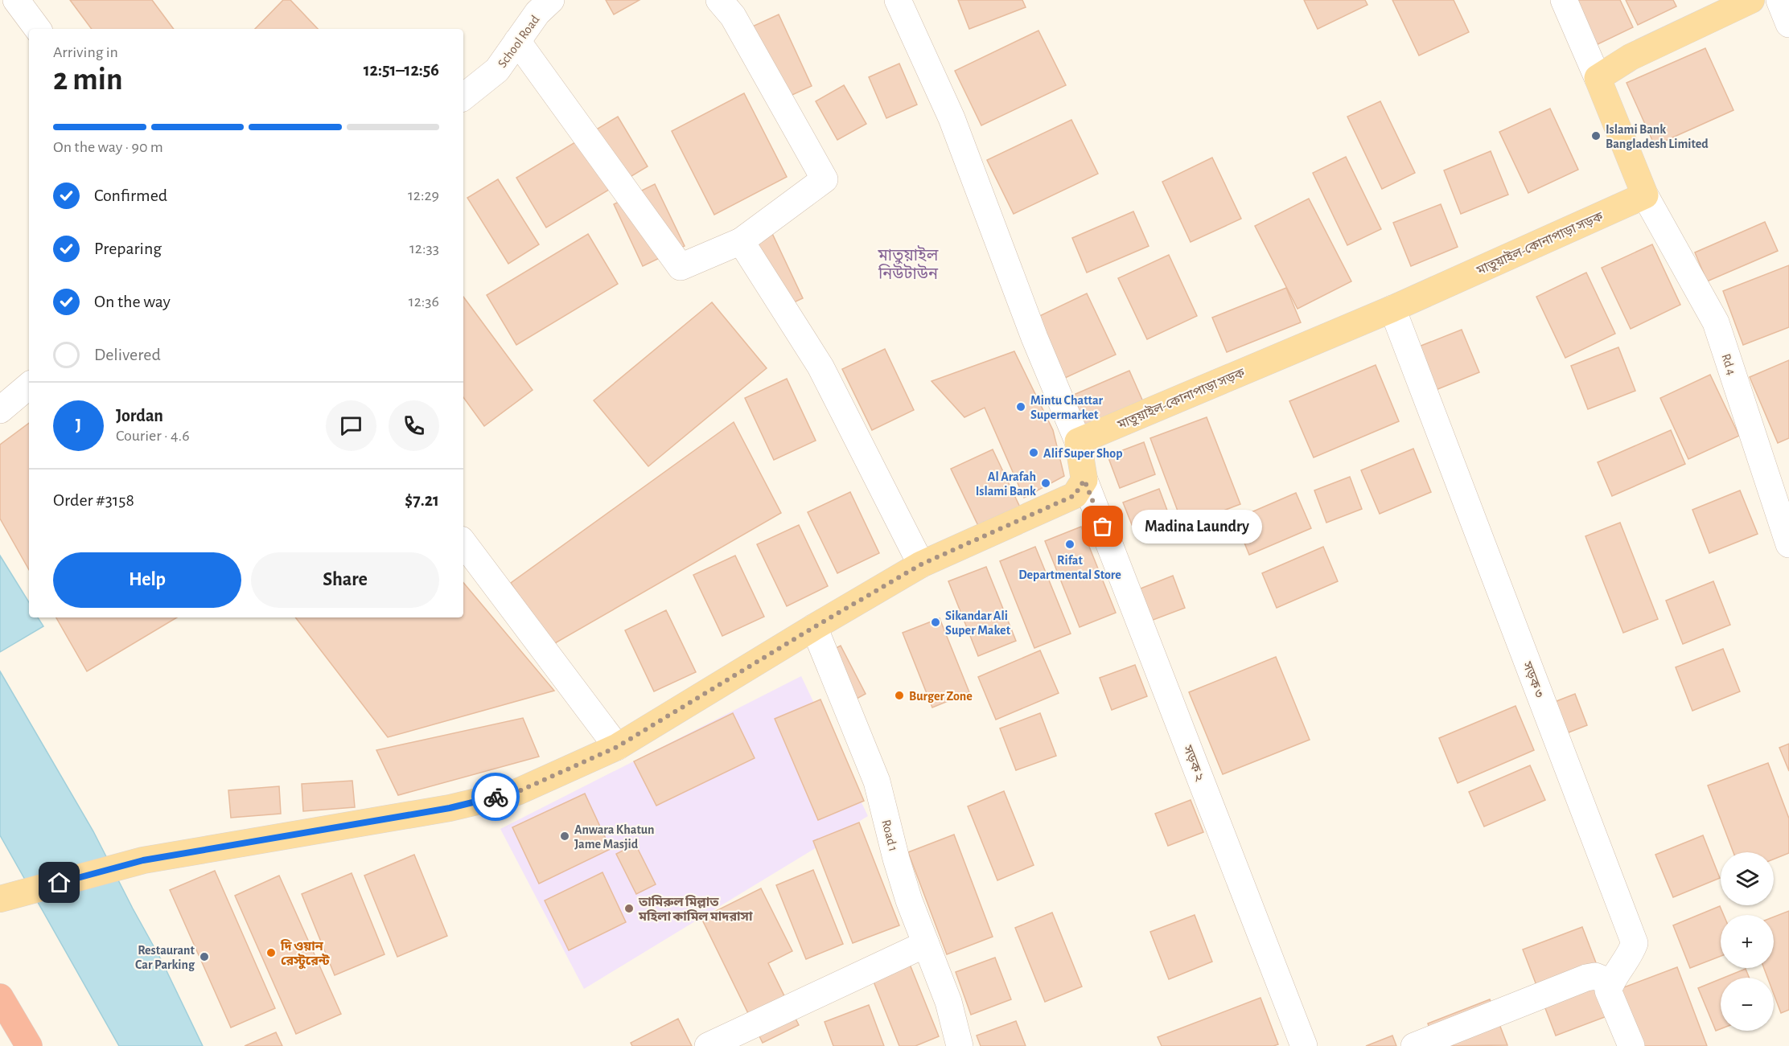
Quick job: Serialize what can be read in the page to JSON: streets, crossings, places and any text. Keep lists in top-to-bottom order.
{
  "streets": {
    "main road": ["মাতুয়াইল-কোনাপাড়া সড়ক"],
    "street": [
      "School Road",
      "Rd 4",
      "সড়ক ৩",
      "সড়ক ২",
      "Road 1"
    ]
  },
  "crossings": [
    ["মাতুয়াইল-কোনাপাড়া সড়ক", "Rd 4"],
    ["মাতুয়াইল-কোনাপাড়া সড়ক", "সড়ক ৩"]
  ],
  "districts": ["মাতুয়াইল নিউটাউন"],
  "places": [
    "Islami Bank Bangladesh Limited",
    "Mintu Chattar Supermarket",
    "Alif Super Shop",
    "Al Arafah Islami Bank",
    "Madina Laundry",
    "Rifat Departmental Store",
    "Sikandar Ali Super Maket",
    "Burger Zone",
    "Anwara Khatun Jame Masjid",
    "তামিরুল মিল্লাত মহিলা কামিল মাদরাসা",
    "দি ওয়ান রেস্টুরেন্ট",
    "Restaurant Car Parking"
  ],
  "page": {
    "heading": ["2 min", "Arriving in", "12:51–12:56"],
    "panel": [
      "Jordan",
      "Courier · 4.6",
      "Order #3158",
      "$7.21"
    ],
    "bar": "On the way · 90 m",
    "list": [
      ["Confirmed", "12:29"],
      ["Preparing", "12:33"],
      ["On the way", "12:36"],
      "Delivered"
    ],
    "round": "J",
    "bubble": "Madina Laundry",
    "buttons": ["Help", "Share"],
    "map_buttons": ["+", "−"]
  }
}
